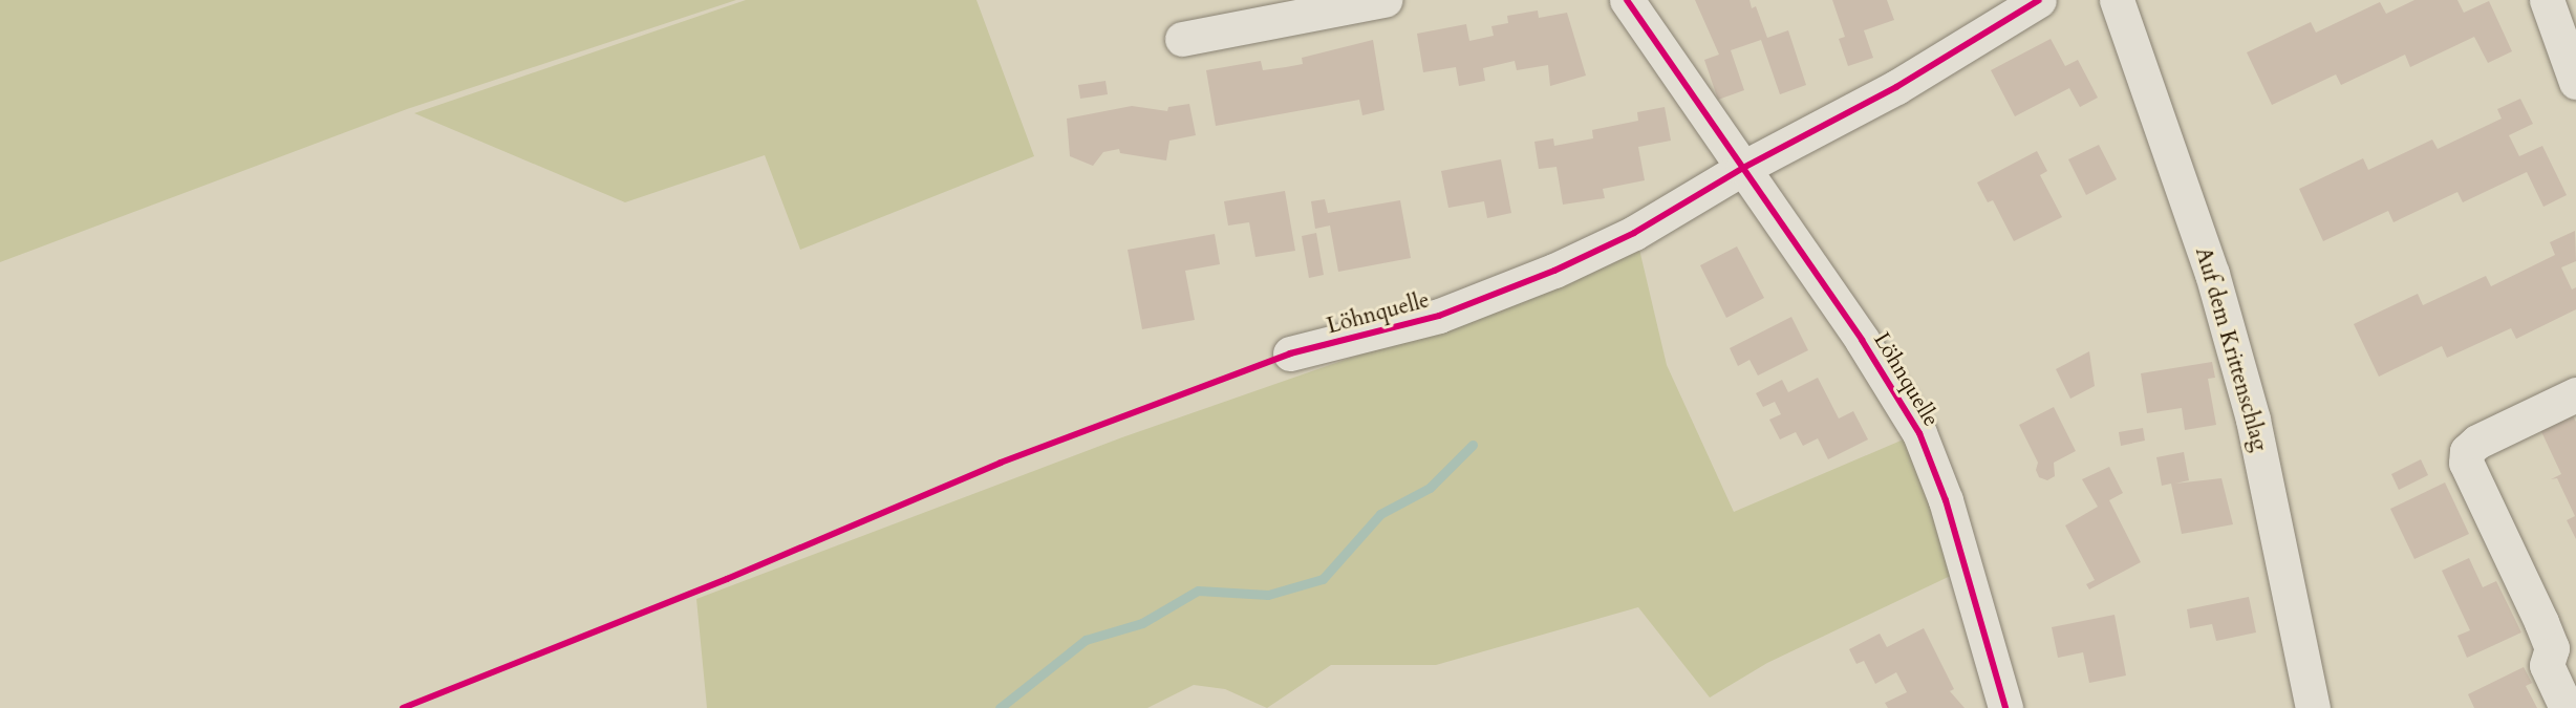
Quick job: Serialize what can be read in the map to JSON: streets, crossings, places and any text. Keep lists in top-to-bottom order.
{
  "streets": {
    "street": ["Löhnquelle", "Auf dem Krittenschlag"]
  }
}
